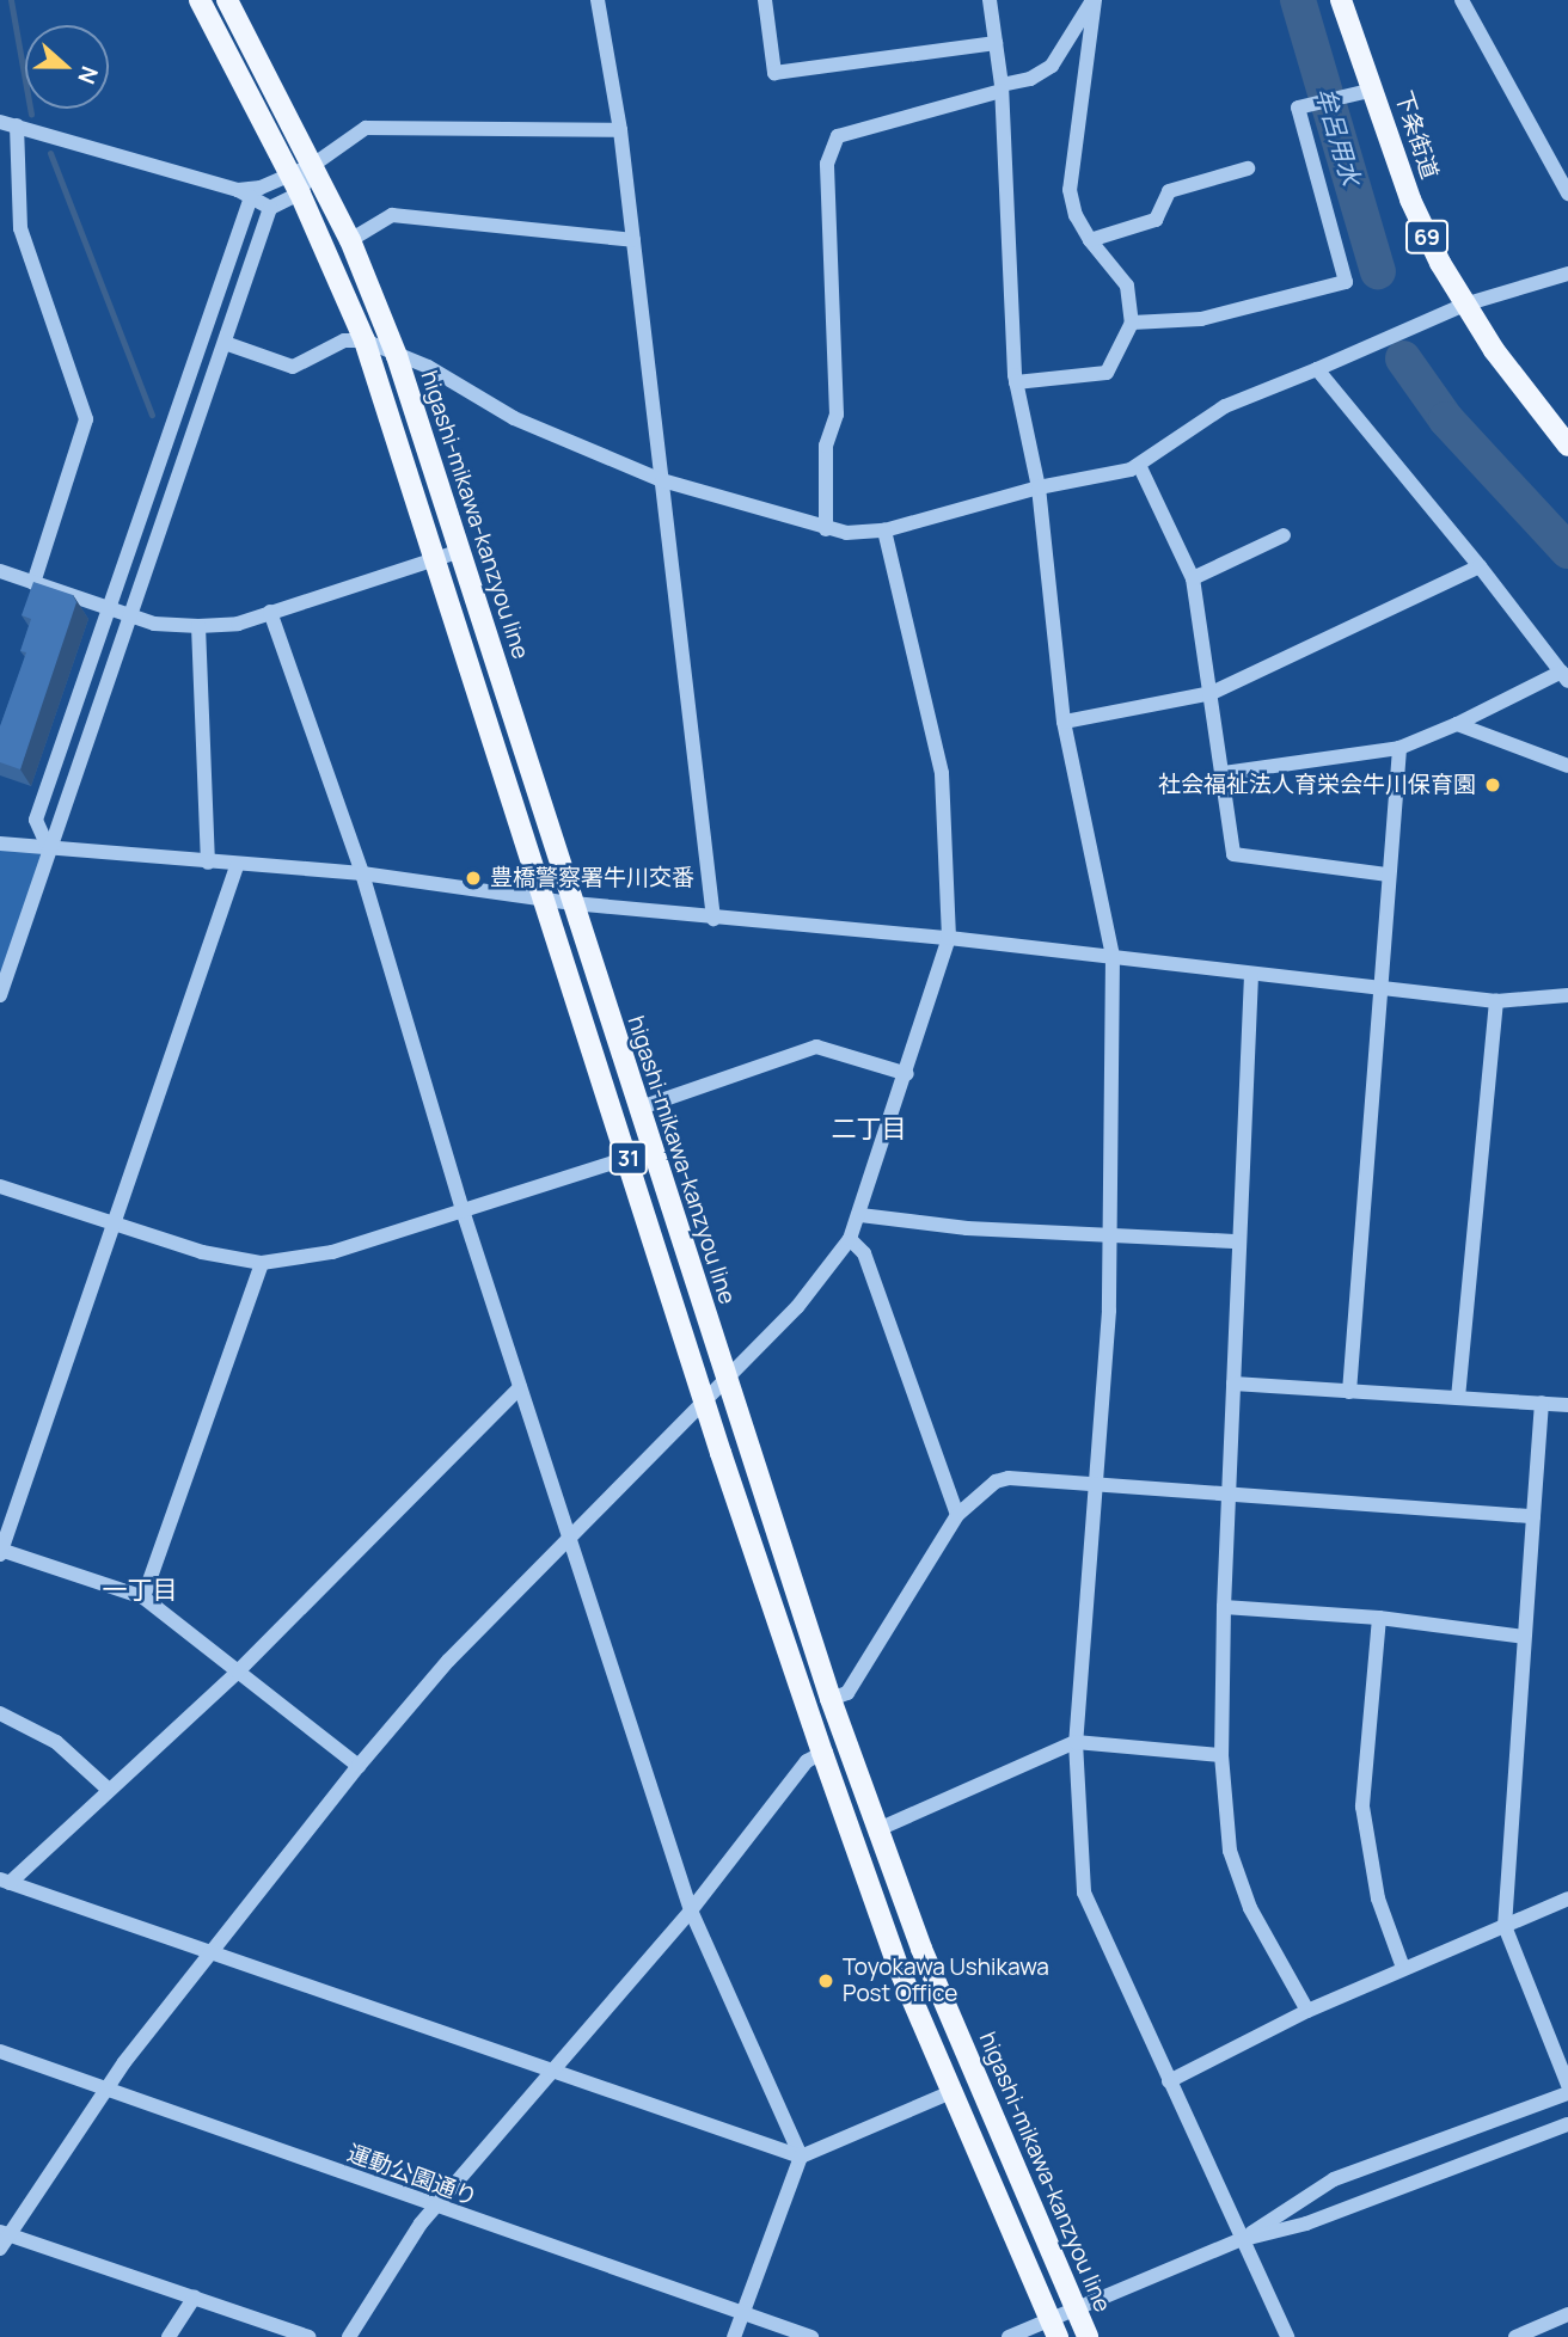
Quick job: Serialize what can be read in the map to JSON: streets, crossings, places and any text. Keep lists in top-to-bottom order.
{
  "streets": {
    "main road": [
      "下条街道",
      "69",
      "higashi-mikawa-kanzyou line",
      "31"
    ],
    "street": ["運動公園通り"]
  },
  "districts": ["二丁目", "一丁目"],
  "water": ["牟呂用水"],
  "places": ["社会福祉法人育栄会牛川保育園", "豊橋警察署牛川交番", "Toyokawa Ushikawa Post Office"],
  "north": "right"
}
